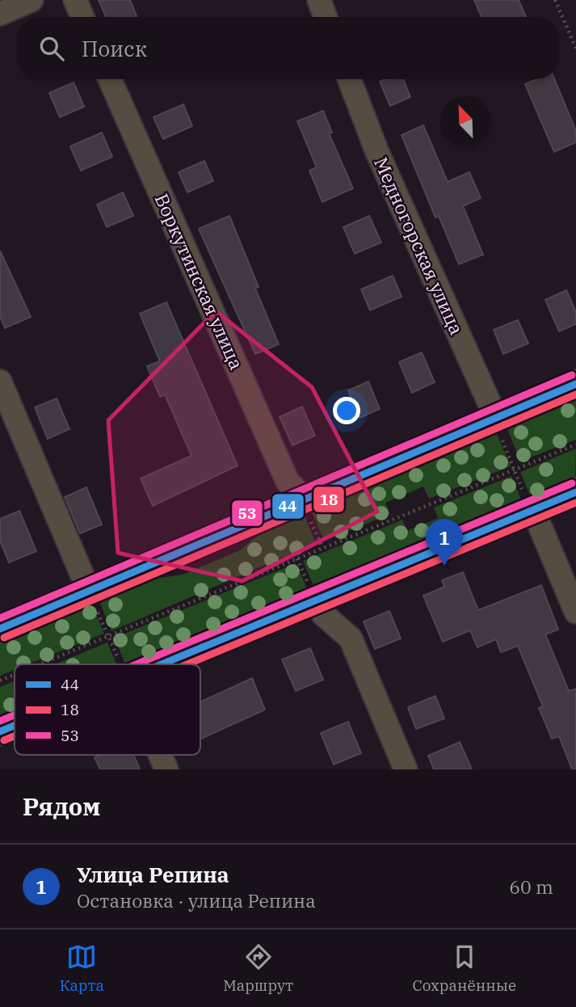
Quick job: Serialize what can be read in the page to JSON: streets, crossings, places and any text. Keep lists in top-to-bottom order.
{
  "streets": {
    "street": ["Медногорская улица", "Воркутинская улица"]
  },
  "lines": ["transit line 53", "transit line 44", "transit line 18"],
  "legend": ["44", "18", "53"],
  "north": "top left",
  "page": {
    "search": "Поиск",
    "pins": "1",
    "heading": "Рядом",
    "list": [
      {
        "mark": "1",
        "name": "Улица Репина",
        "note": "Остановка · улица Репина",
        "value": "60 m"
      }
    ],
    "nav": ["Карта", "Маршрут", "Сохранённые"]
  }
}
